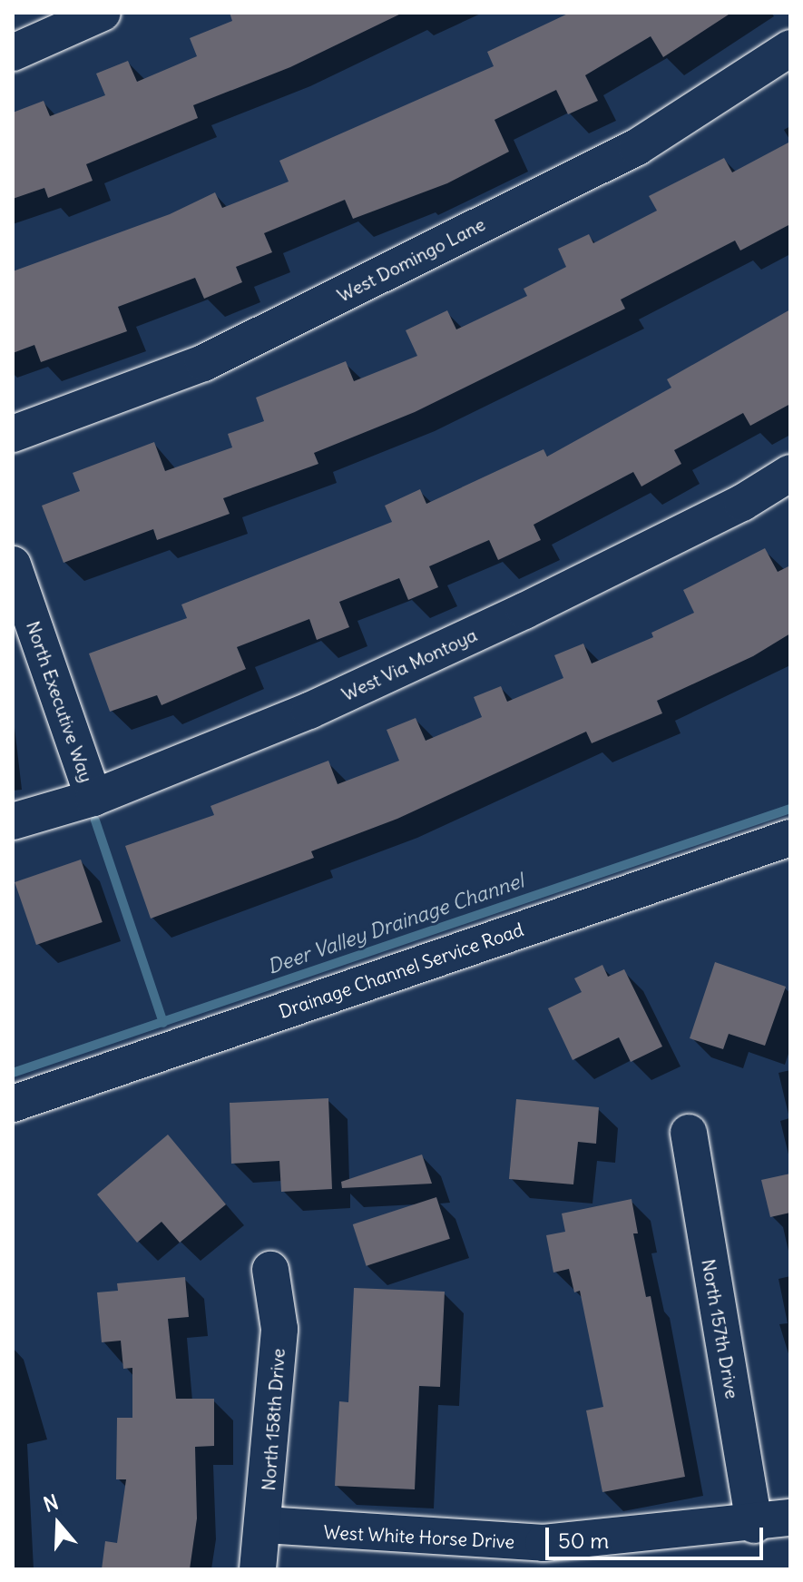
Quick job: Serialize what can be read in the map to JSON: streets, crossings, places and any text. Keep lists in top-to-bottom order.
{
  "streets": {
    "street": [
      "West Domingo Lane",
      "West Via Montoya",
      "North Executive Way",
      "Drainage Channel Service Road",
      "North 157th Drive",
      "North 158th Drive",
      "West White Horse Drive"
    ]
  },
  "crossings": [
    ["West Via Montoya", "North Executive Way"],
    ["North 157th Drive", "West White Horse Drive"],
    ["North 158th Drive", "West White Horse Drive"]
  ],
  "water": ["Deer Valley Drainage Channel"],
  "scale_bar": "50 m",
  "north": "top"
}
